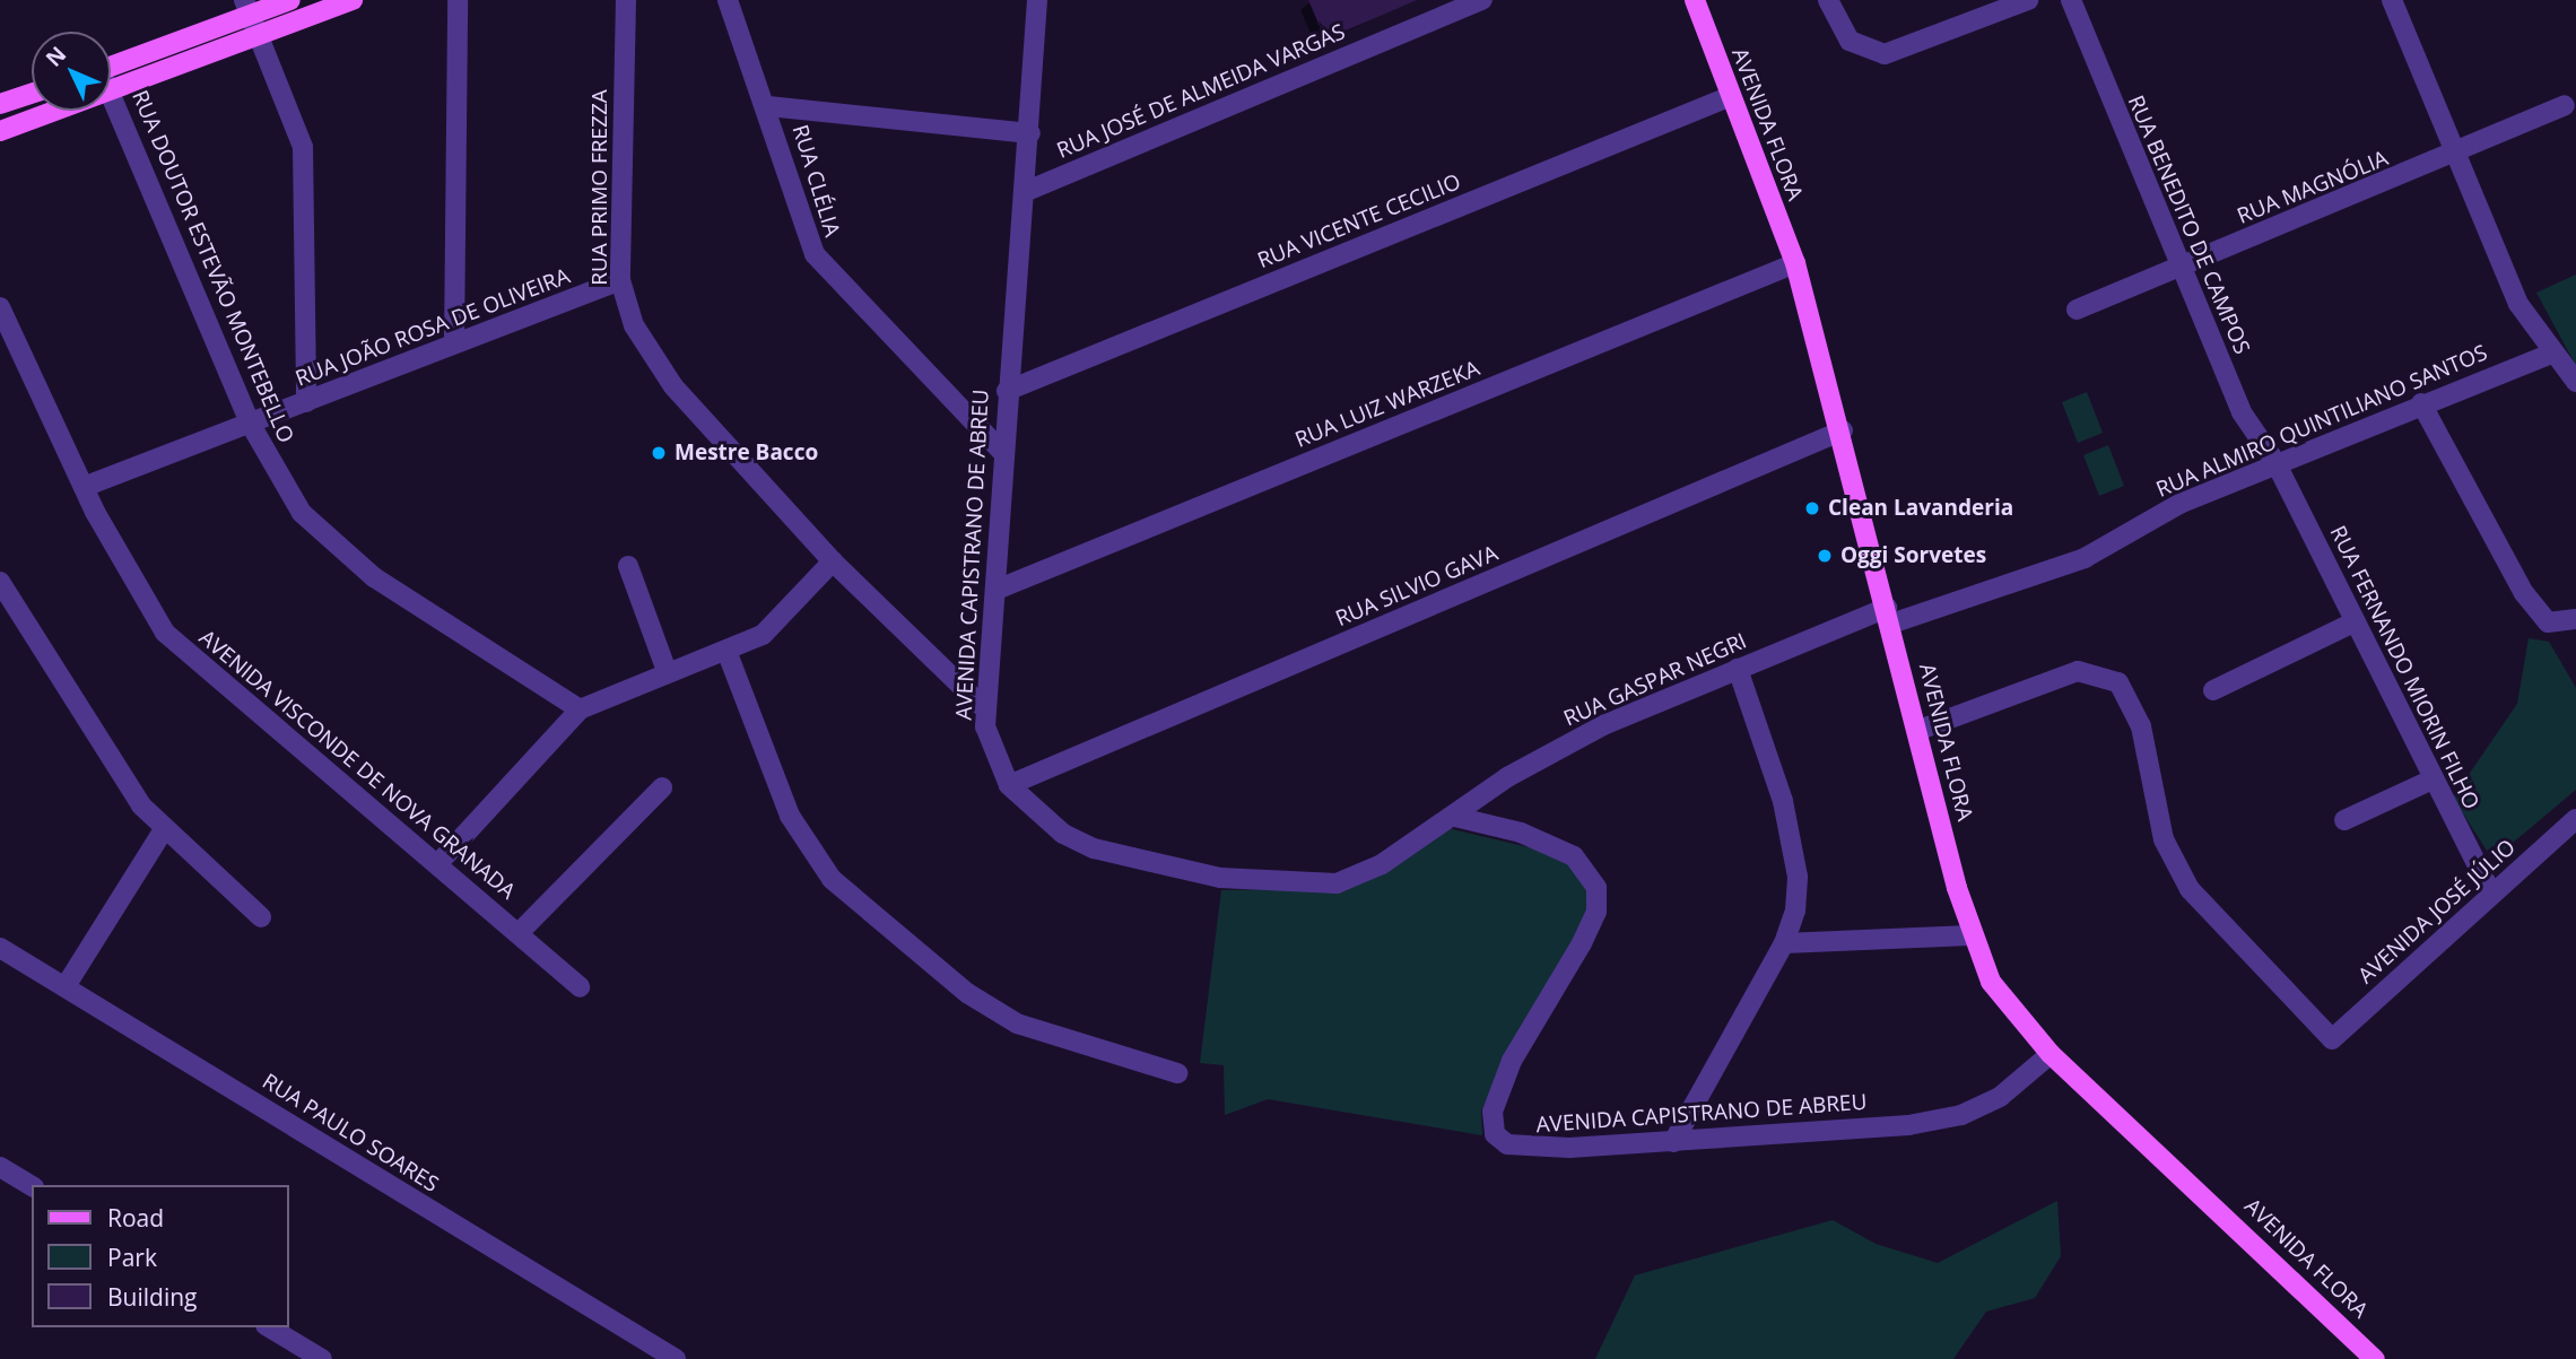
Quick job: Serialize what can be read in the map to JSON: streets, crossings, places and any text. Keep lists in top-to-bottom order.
{
  "streets": {
    "main road": ["AVENIDA FLORA"],
    "street": [
      "RUA JOSÉ DE ALMEIDA VARGAS",
      "RUA CLÉLIA",
      "RUA PRIMO FREZZA",
      "RUA MAGNÓLIA",
      "RUA VICENTE CECILIO",
      "RUA BENEDITO DE CAMPOS",
      "RUA DOUTOR ESTEVÃO MONTEBELLO",
      "RUA JOÃO ROSA DE OLIVEIRA",
      "RUA LUIZ WARZEKA",
      "RUA ALMIRO QUINTILIANO SANTOS",
      "AVENIDA CAPISTRANO DE ABREU",
      "RUA SILVIO GAVA",
      "RUA FERNANDO MIORIN FILHO",
      "RUA GASPAR NEGRI",
      "AVENIDA VISCONDE DE NOVA GRANADA",
      "AVENIDA JOSÉ JÚLIO",
      "RUA PAULO SOARES"
    ]
  },
  "crossings": [
    ["RUA JOSÉ DE ALMEIDA VARGAS", "AVENIDA CAPISTRANO DE ABREU"],
    ["AVENIDA FLORA", "RUA VICENTE CECILIO"],
    ["AVENIDA FLORA", "RUA LUIZ WARZEKA"],
    ["AVENIDA FLORA", "RUA ALMIRO QUINTILIANO SANTOS"],
    ["AVENIDA FLORA", "AVENIDA CAPISTRANO DE ABREU"],
    ["AVENIDA FLORA", "RUA SILVIO GAVA"],
    ["AVENIDA FLORA", "RUA GASPAR NEGRI"],
    ["AVENIDA FLORA", "AVENIDA JOSÉ JÚLIO"],
    ["RUA CLÉLIA", "AVENIDA CAPISTRANO DE ABREU"],
    ["RUA PRIMO FREZZA", "RUA JOÃO ROSA DE OLIVEIRA"],
    ["RUA PRIMO FREZZA", "AVENIDA CAPISTRANO DE ABREU"],
    ["RUA MAGNÓLIA", "RUA BENEDITO DE CAMPOS"],
    ["RUA VICENTE CECILIO", "AVENIDA CAPISTRANO DE ABREU"],
    ["RUA BENEDITO DE CAMPOS", "RUA ALMIRO QUINTILIANO SANTOS"],
    ["RUA BENEDITO DE CAMPOS", "RUA FERNANDO MIORIN FILHO"],
    ["RUA DOUTOR ESTEVÃO MONTEBELLO", "RUA JOÃO ROSA DE OLIVEIRA"],
    ["RUA JOÃO ROSA DE OLIVEIRA", "AVENIDA VISCONDE DE NOVA GRANADA"],
    ["RUA LUIZ WARZEKA", "AVENIDA CAPISTRANO DE ABREU"],
    ["RUA ALMIRO QUINTILIANO SANTOS", "RUA FERNANDO MIORIN FILHO"],
    ["RUA ALMIRO QUINTILIANO SANTOS", "RUA GASPAR NEGRI"],
    ["AVENIDA CAPISTRANO DE ABREU", "RUA SILVIO GAVA"],
    ["AVENIDA CAPISTRANO DE ABREU", "RUA GASPAR NEGRI"],
    ["RUA FERNANDO MIORIN FILHO", "AVENIDA JOSÉ JÚLIO"]
  ],
  "places": ["Mestre Bacco", "Clean Lavanderia", "Oggi Sorvetes"],
  "legend": ["Road", "Park", "Building"],
  "north": "top left"
}
